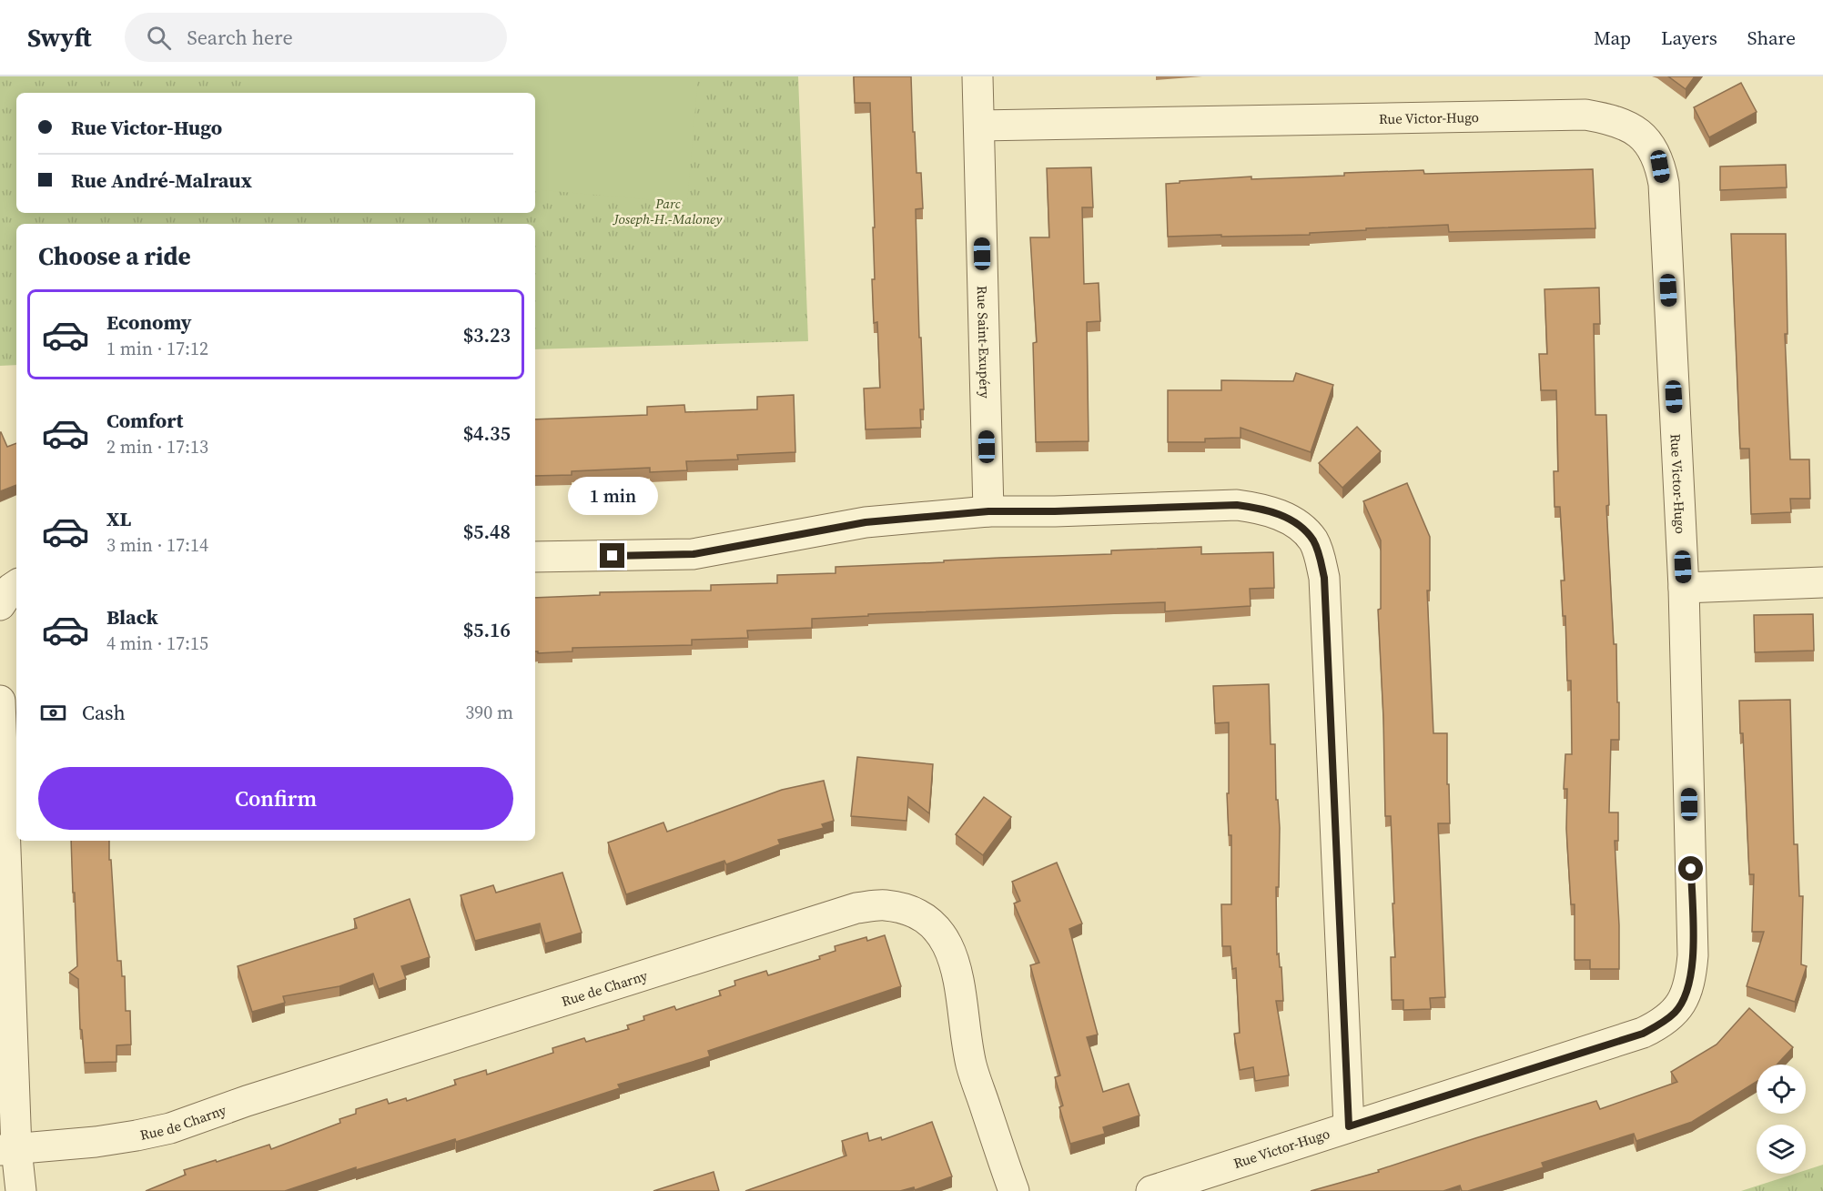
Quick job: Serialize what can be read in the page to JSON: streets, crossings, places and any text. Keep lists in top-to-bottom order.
{
  "streets": {
    "street": ["Rue Victor-Hugo", "Rue Saint-Exupéry", "Rue de Charny"]
  },
  "crossings": [
    ["Rue Victor-Hugo", "Rue Saint-Exupéry"]
  ],
  "parks": ["Parc Joseph-H.-Maloney"],
  "page": {
    "header": "Swyft",
    "search": "Search here",
    "nav": ["Map", "Layers", "Share"],
    "banner": ["Rue Victor-Hugo", "Rue André-Malraux"],
    "heading": "Choose a ride",
    "list": [
      {
        "name": "Economy",
        "note": "1 min · 17:12",
        "value": "$3.23"
      },
      {
        "name": "Comfort",
        "note": "2 min · 17:13",
        "value": "$4.35"
      },
      {
        "name": "XL",
        "note": "3 min · 17:14",
        "value": "$5.48"
      },
      {
        "name": "Black",
        "note": "4 min · 17:15",
        "value": "$5.16"
      }
    ],
    "bubble": "1 min",
    "pay": ["Cash", "390 m"],
    "buttons": "Confirm"
  }
}
